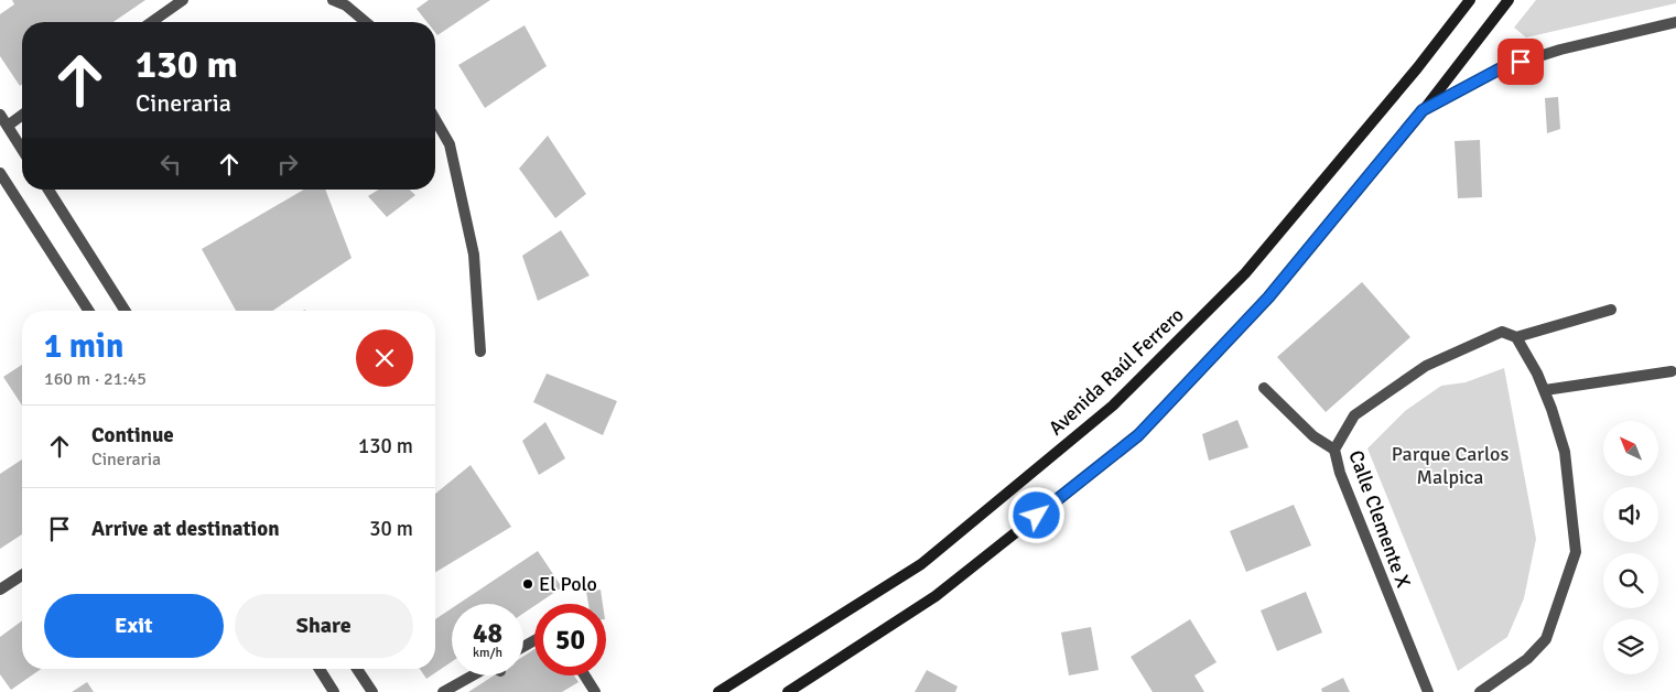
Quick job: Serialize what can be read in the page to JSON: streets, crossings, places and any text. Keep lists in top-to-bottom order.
{
  "streets": {
    "main road": ["Avenida Raúl Ferrero"],
    "street": ["Calle Clemente X"]
  },
  "parks": ["Parque Carlos Malpica"],
  "places": ["El Polo"],
  "north": "top left",
  "page": {
    "turn": ["130 m", "Cineraria"],
    "heading": ["1 min", "160 m · 21:45"],
    "list": [
      {
        "name": "Continue",
        "note": "Cineraria",
        "value": "130 m"
      },
      {
        "name": "Arrive at destination",
        "value": "30 m"
      }
    ],
    "buttons": ["Exit", "Share"],
    "speed": "48 km/h",
    "limit": "50"
  }
}
